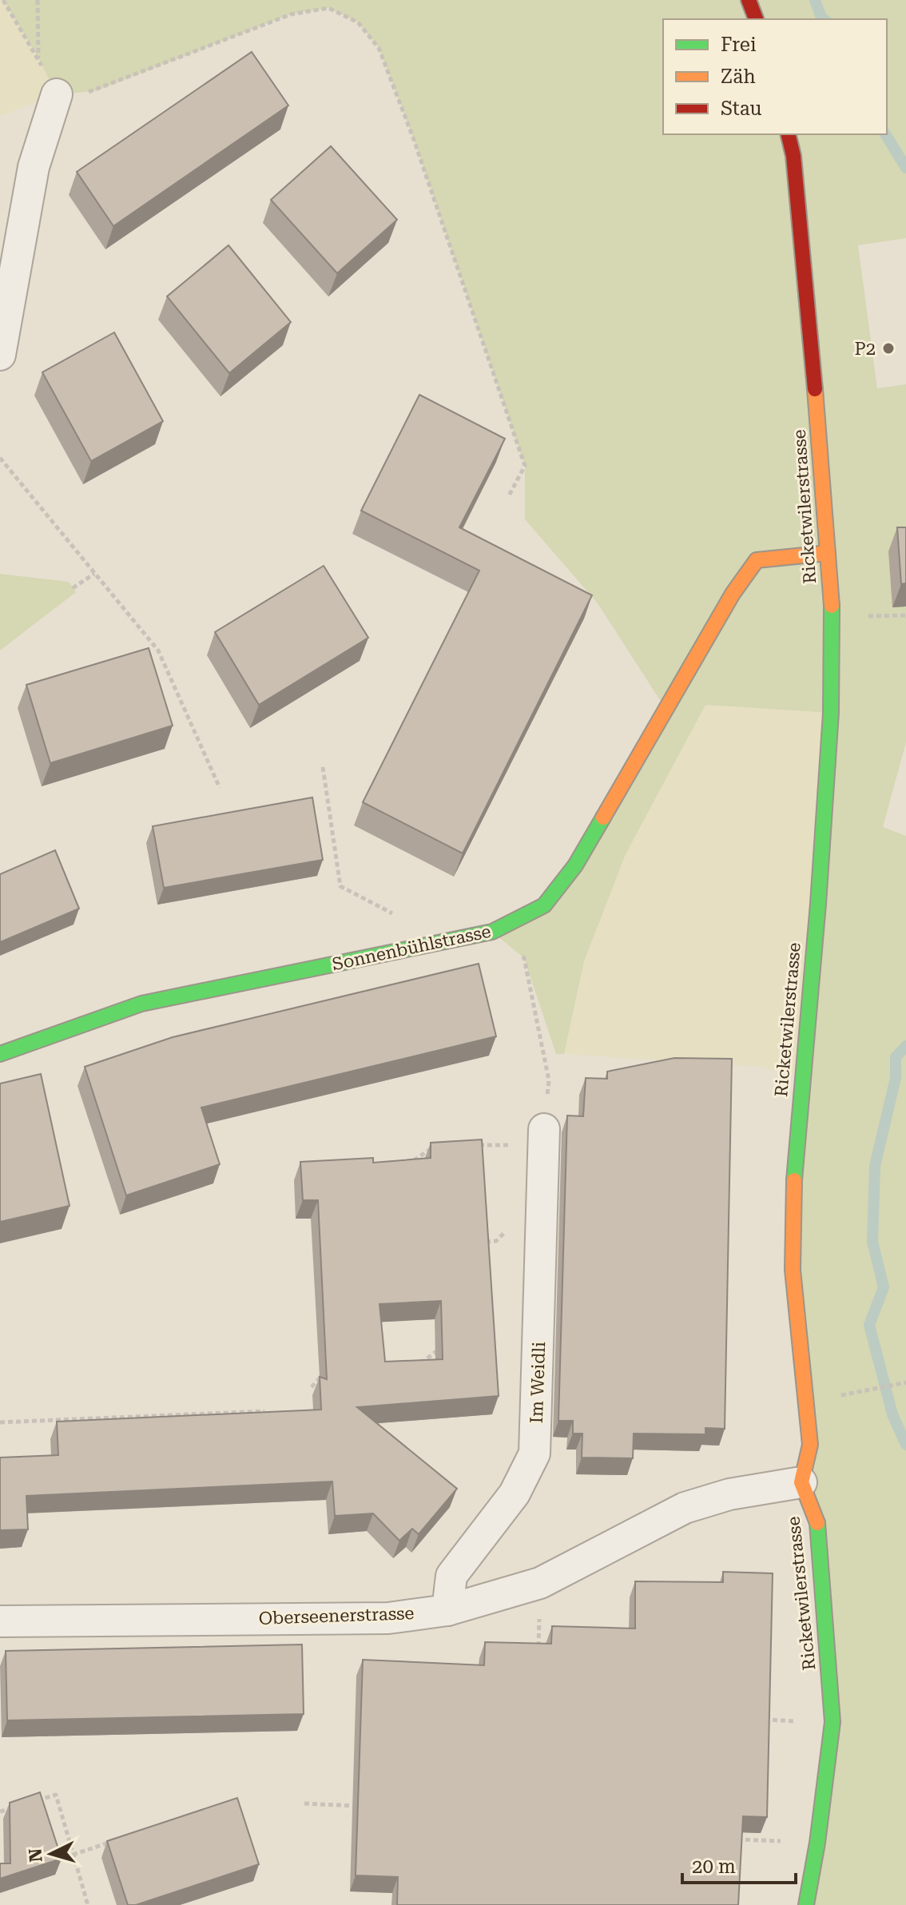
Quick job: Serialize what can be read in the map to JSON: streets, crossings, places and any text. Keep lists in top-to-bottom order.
{
  "streets": {
    "street": [
      "Ricketwilerstrasse",
      "Sonnenbühlstrasse",
      "Im Weidli",
      "Oberseenerstrasse"
    ]
  },
  "crossings": [
    ["Ricketwilerstrasse", "Sonnenbühlstrasse"],
    ["Ricketwilerstrasse", "Oberseenerstrasse"],
    ["Im Weidli", "Oberseenerstrasse"]
  ],
  "places": ["P2"],
  "legend": ["Frei", "Zäh", "Stau"],
  "scale_bar": "20 m",
  "north": "left"
}
